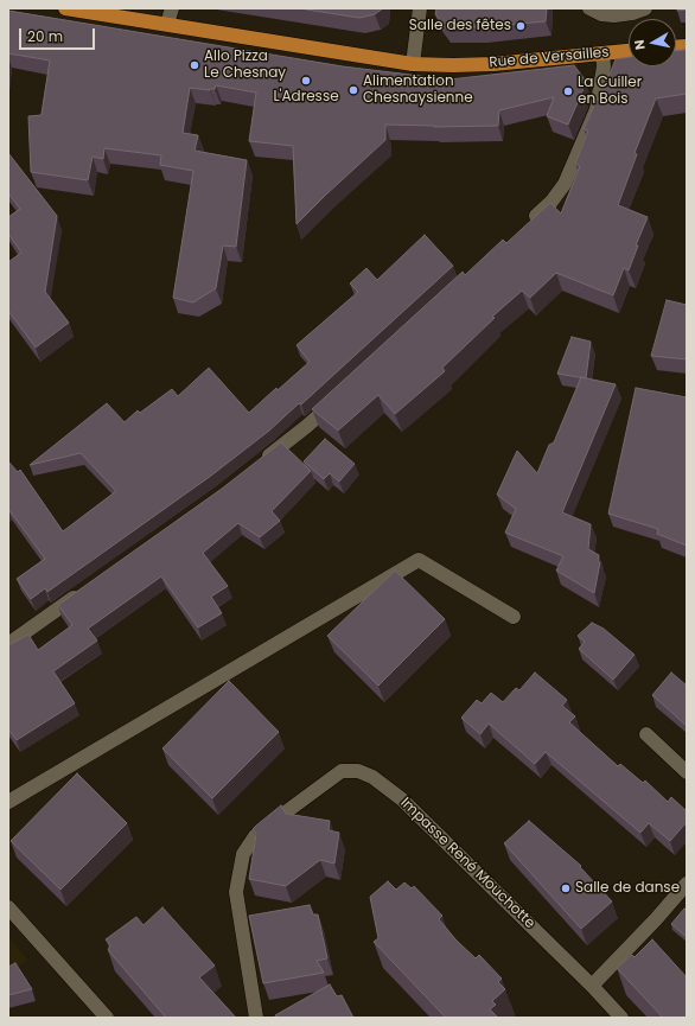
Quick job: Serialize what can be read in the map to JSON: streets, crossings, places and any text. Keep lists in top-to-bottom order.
{
  "streets": {
    "main road": ["Rue de Versailles"],
    "street": ["Impasse René Mouchotte"]
  },
  "places": [
    "Salle des fêtes",
    "Allo Pizza Le Chesnay",
    "L'Adresse",
    "Alimentation Chesnaysienne",
    "La Cuiller en Bois",
    "Salle de danse"
  ],
  "scale_bar": "20 m",
  "north": "left"
}
